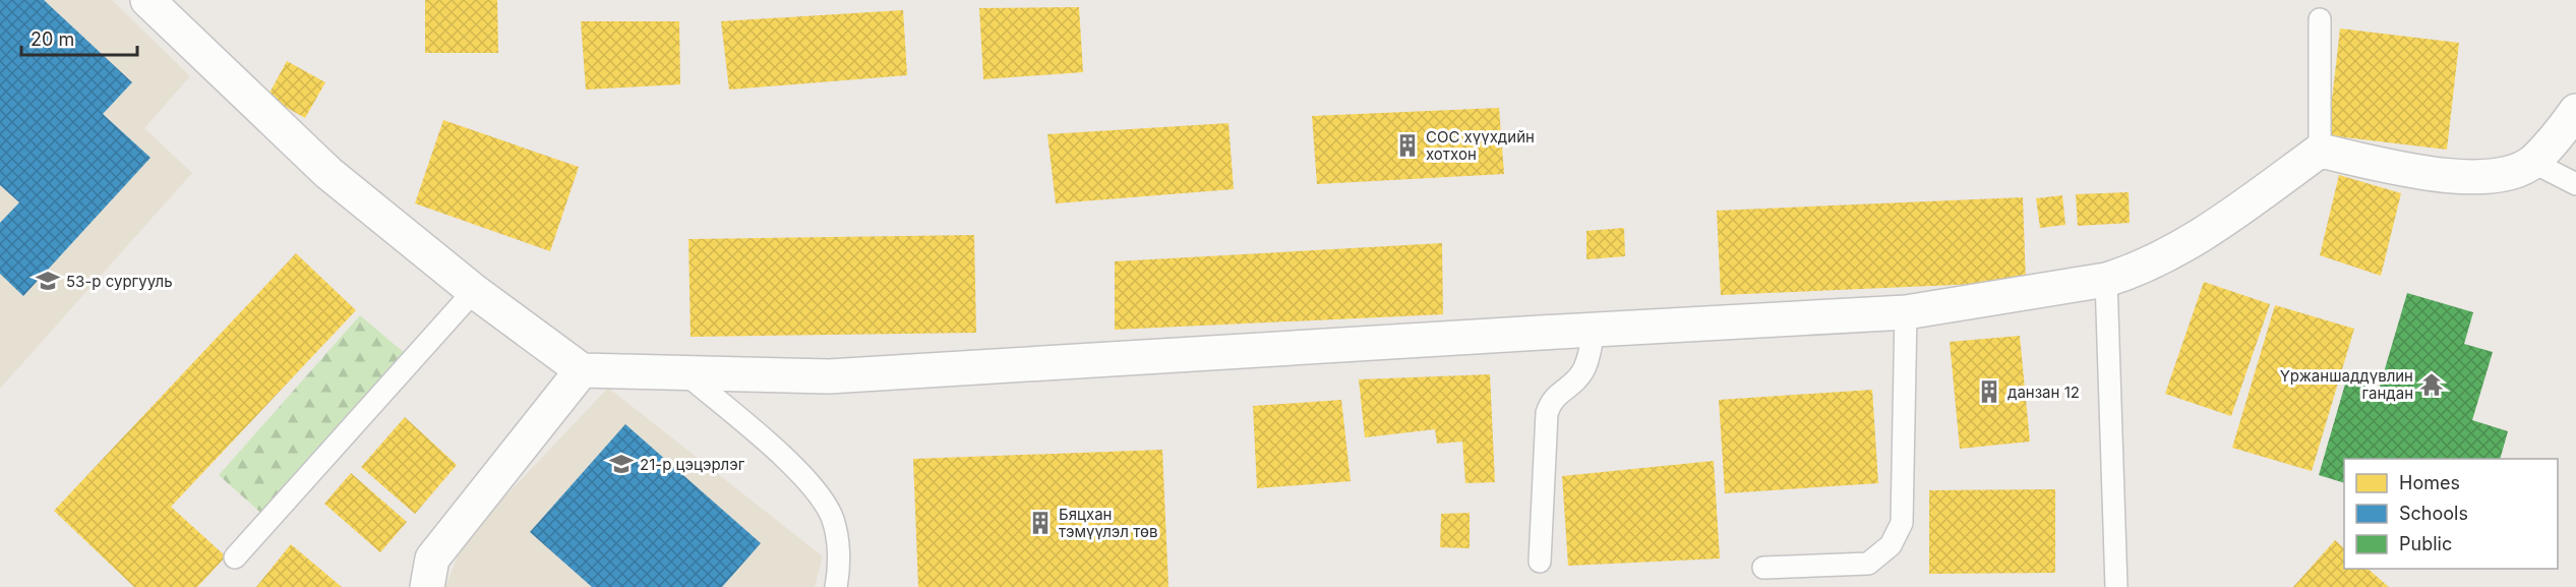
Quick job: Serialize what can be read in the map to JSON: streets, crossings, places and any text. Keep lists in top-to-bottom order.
{
  "places": {
    "building": ["СОС хүүхдийн хотхон", "данзан 12", "Бяцхан тэмүүлэл төв"],
    "school or university": ["53-р сургууль", "21-р цэцэрлэг"],
    "temple": ["Yржаншаддүвлин гандан"]
  },
  "legend": ["Homes", "Schools", "Public"],
  "scale_bar": "20 m"
}
